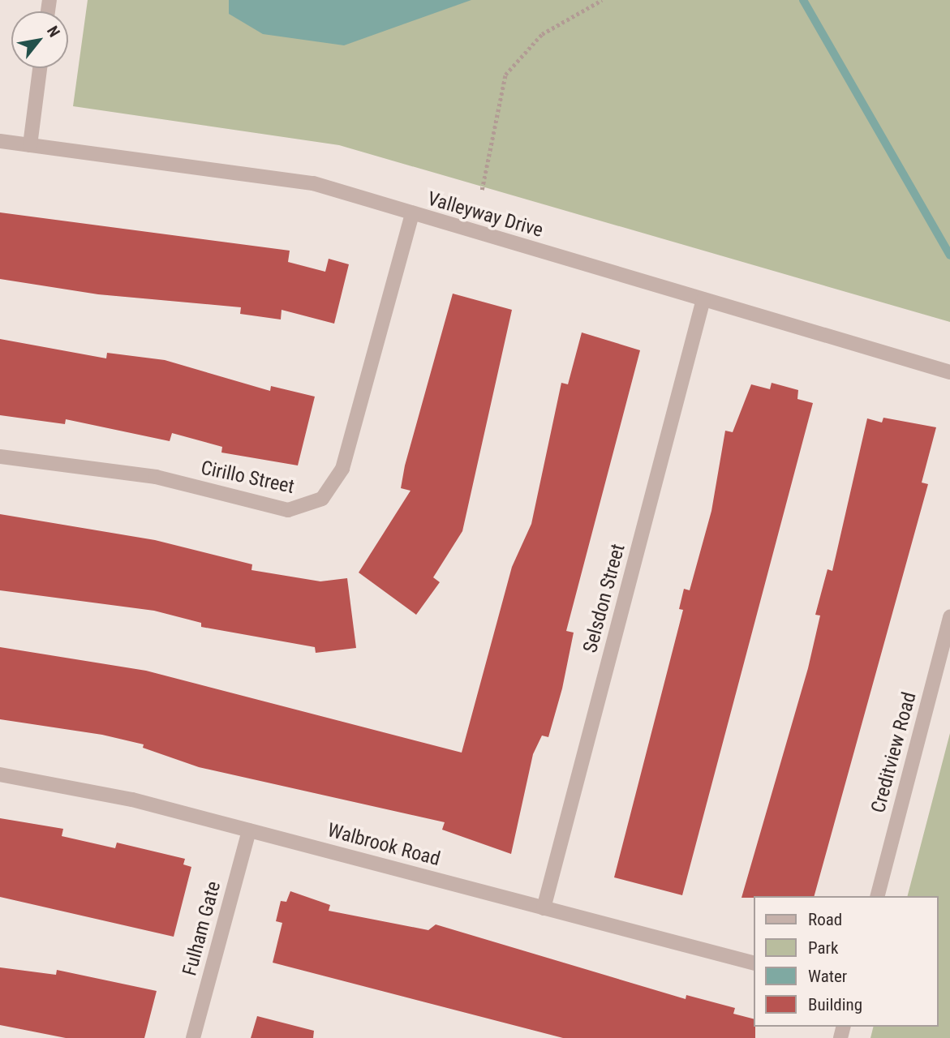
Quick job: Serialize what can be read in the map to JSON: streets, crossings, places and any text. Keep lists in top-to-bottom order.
{
  "streets": {
    "street": [
      "Valleyway Drive",
      "Cirillo Street",
      "Selsdon Street",
      "Creditview Road",
      "Walbrook Road",
      "Fulham Gate"
    ]
  },
  "crossings": [
    ["Valleyway Drive", "Cirillo Street"],
    ["Valleyway Drive", "Selsdon Street"],
    ["Selsdon Street", "Walbrook Road"],
    ["Walbrook Road", "Fulham Gate"]
  ],
  "legend": [
    "Road",
    "Park",
    "Water",
    "Building"
  ],
  "north": "top right"
}
